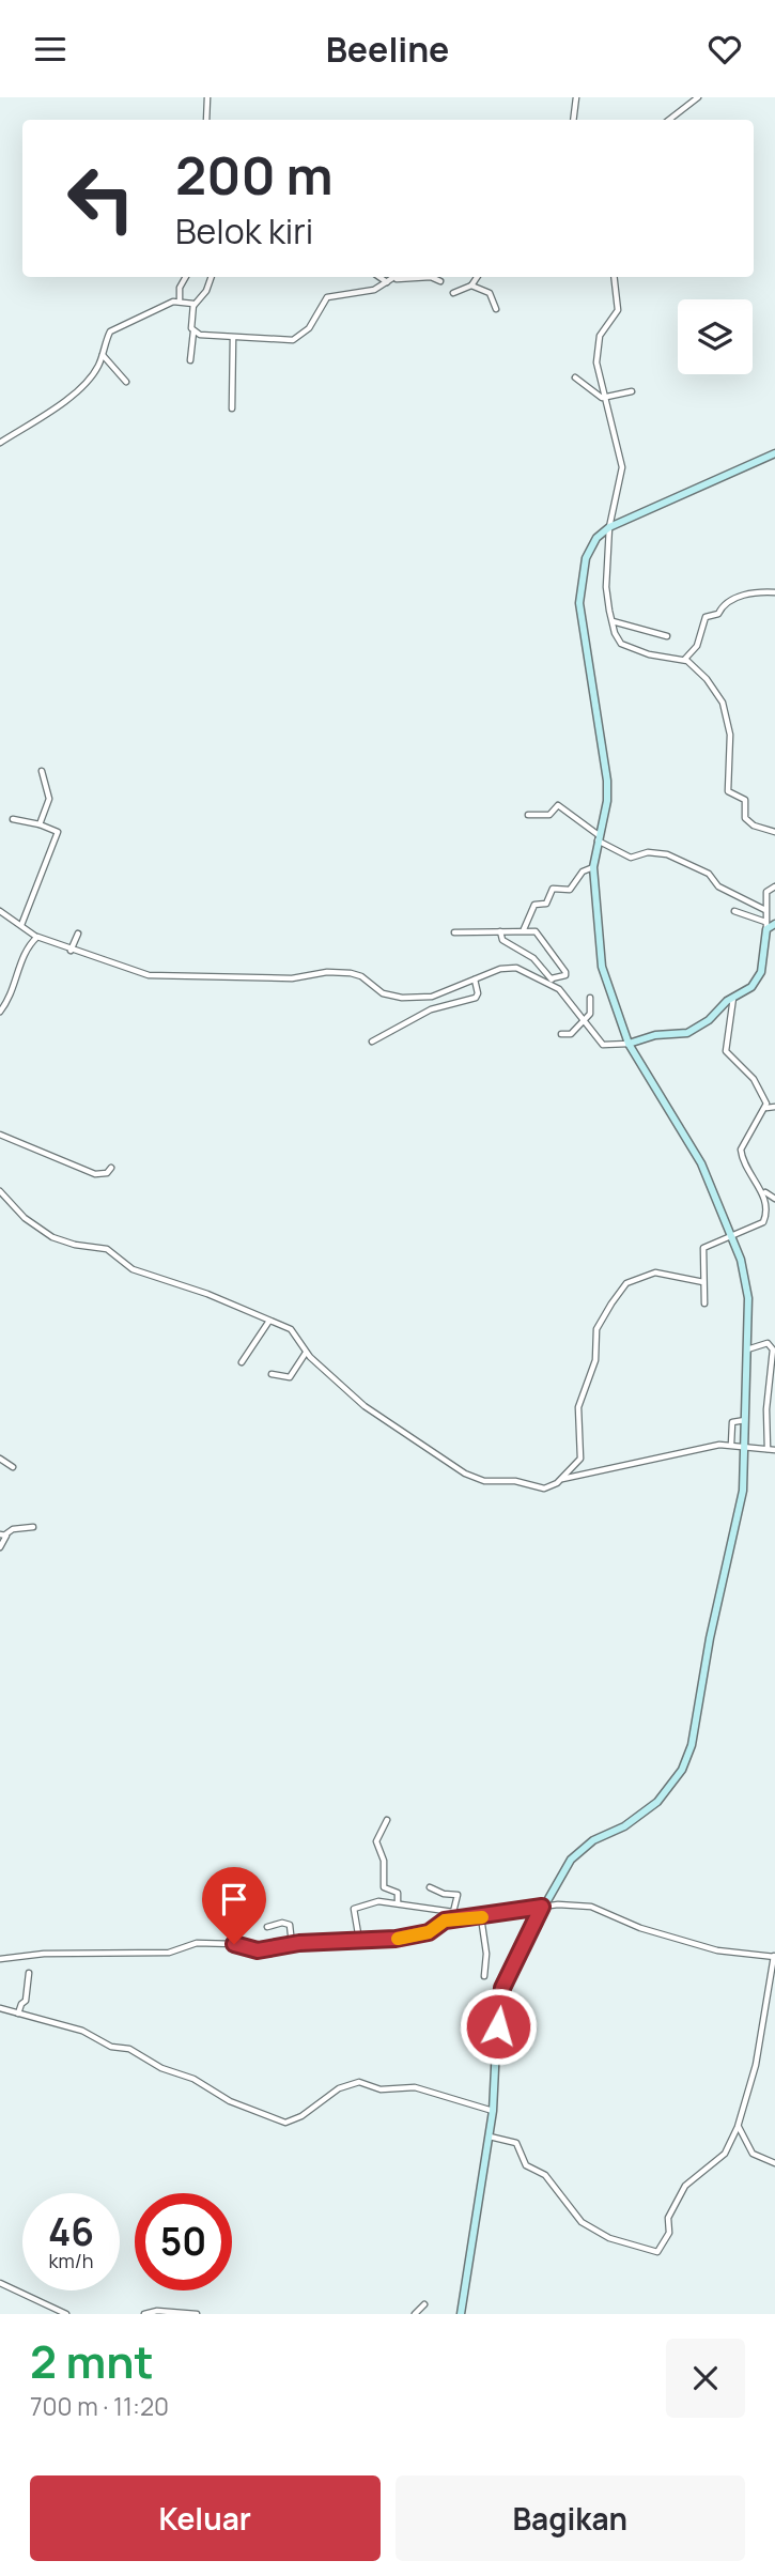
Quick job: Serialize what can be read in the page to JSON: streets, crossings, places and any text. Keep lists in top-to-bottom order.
{
  "page": {
    "header": "Beeline",
    "turn": ["200 m", "Belok kiri"],
    "speed": "46 km/h",
    "limit": "50",
    "heading": ["2 mnt", "700 m · 11:20"],
    "buttons": ["Keluar", "Bagikan"]
  }
}
